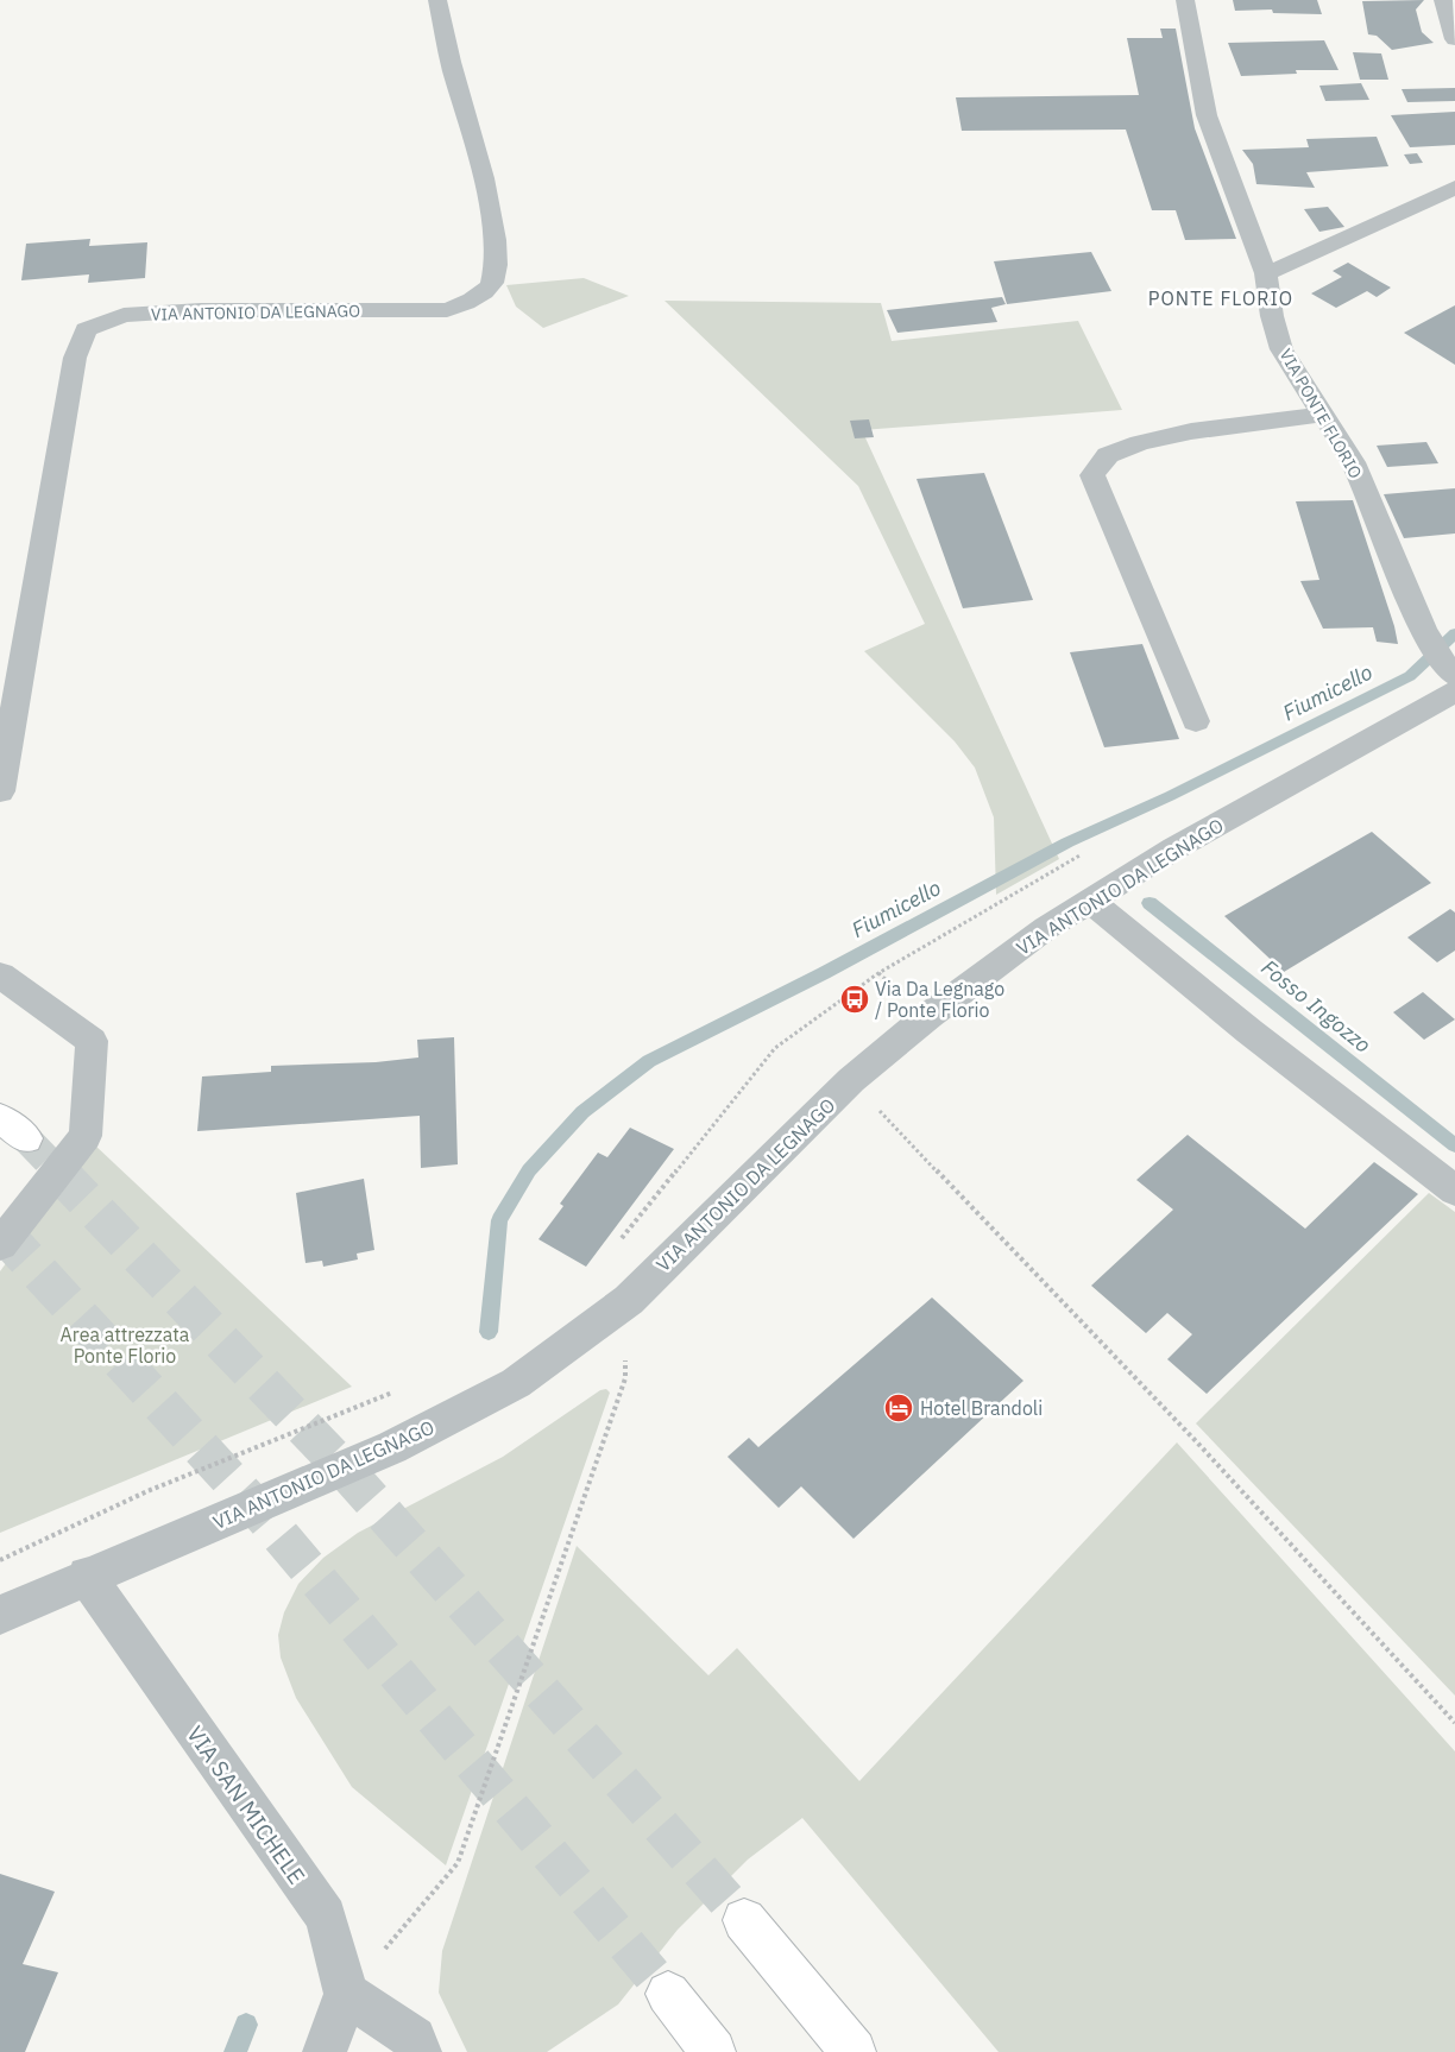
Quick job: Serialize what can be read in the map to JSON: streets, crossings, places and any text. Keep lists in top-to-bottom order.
{
  "streets": {
    "street": ["VIA ANTONIO DA LEGNAGO", "VIA PONTE FLORIO", "VIA SAN MICHELE"]
  },
  "crossings": [
    ["VIA ANTONIO DA LEGNAGO", "VIA PONTE FLORIO"],
    ["VIA ANTONIO DA LEGNAGO", "VIA SAN MICHELE"]
  ],
  "districts": ["PONTE FLORIO"],
  "water": ["Fiumicello", "Fosso Ingozzo"],
  "parks": ["Area attrezzata Ponte Florio"],
  "places": {
    "bus stop": ["Via Da Legnago / Ponte Florio"],
    "hotel": ["Hotel Brandoli"]
  }
}
